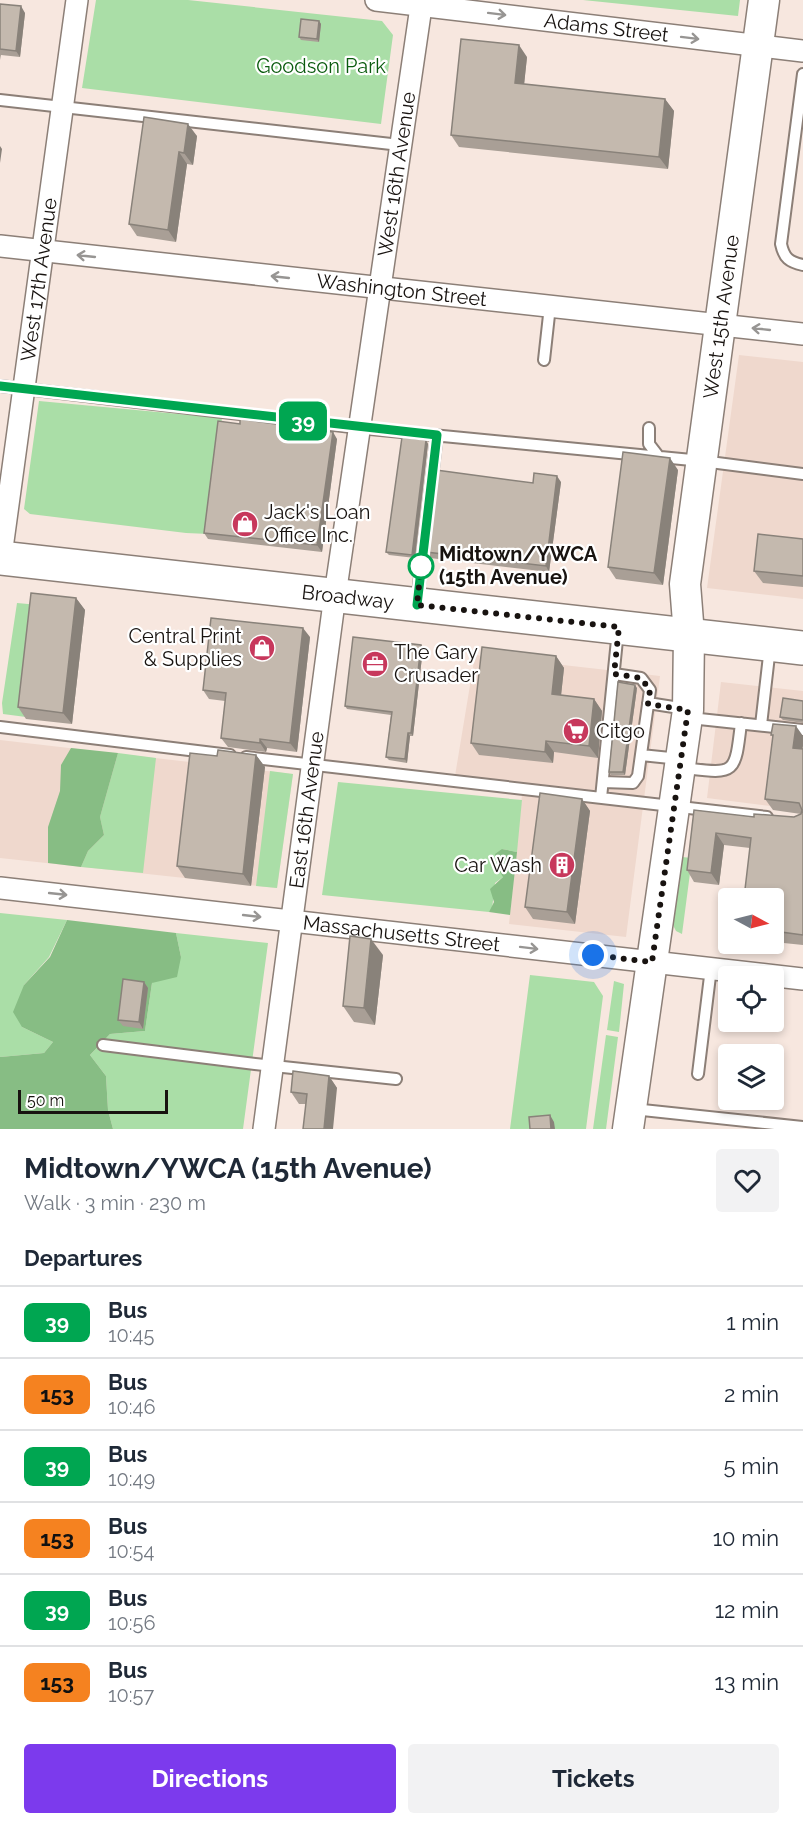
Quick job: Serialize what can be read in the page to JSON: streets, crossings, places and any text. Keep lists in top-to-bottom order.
{
  "streets": {
    "main road": ["West 15th Avenue", "Broadway"],
    "street": [
      "Adams Street",
      "West 16th Avenue",
      "West 17th Avenue",
      "Washington Street",
      "East 16th Avenue",
      "Massachusetts Street"
    ]
  },
  "crossings": [
    ["Adams Street", "West 16th Avenue"],
    ["Adams Street", "West 15th Avenue"],
    ["West 16th Avenue", "Washington Street"],
    ["West 16th Avenue", "Broadway"],
    ["West 16th Avenue", "East 16th Avenue"],
    ["West 17th Avenue", "Washington Street"],
    ["West 17th Avenue", "Broadway"],
    ["Washington Street", "West 15th Avenue"],
    ["West 15th Avenue", "Broadway"],
    ["West 15th Avenue", "Massachusetts Street"],
    ["Broadway", "East 16th Avenue"],
    ["East 16th Avenue", "Massachusetts Street"]
  ],
  "one_way": ["Adams Street", "Washington Street", "Massachusetts Street"],
  "parks": ["Goodson Park"],
  "places": {
    "shop": ["Jack's Loan Office Inc.", "Central Print & Supplies"],
    "other": ["Midtown/YWCA (15th Avenue)"],
    "office": ["The Gary Crusader"],
    "supermarket": ["Citgo"],
    "building": ["Car Wash"]
  },
  "lines": ["bus line 39"],
  "scale_bar": "50 m",
  "north": "right",
  "page": {
    "on_map": "39",
    "scale": "50 m",
    "heading": [
      ["Midtown/YWCA (15th Avenue)", "Walk · 3 min · 230 m"],
      "Departures"
    ],
    "list": [
      {
        "mark": "39",
        "name": "Bus",
        "note": "10:45",
        "value": "1 min"
      },
      {
        "mark": "153",
        "name": "Bus",
        "note": "10:46",
        "value": "2 min"
      },
      {
        "mark": "39",
        "name": "Bus",
        "note": "10:49",
        "value": "5 min"
      },
      {
        "mark": "153",
        "name": "Bus",
        "note": "10:54",
        "value": "10 min"
      },
      {
        "mark": "39",
        "name": "Bus",
        "note": "10:56",
        "value": "12 min"
      },
      {
        "mark": "153",
        "name": "Bus",
        "note": "10:57",
        "value": "13 min"
      }
    ],
    "buttons": ["Directions", "Tickets"]
  }
}
